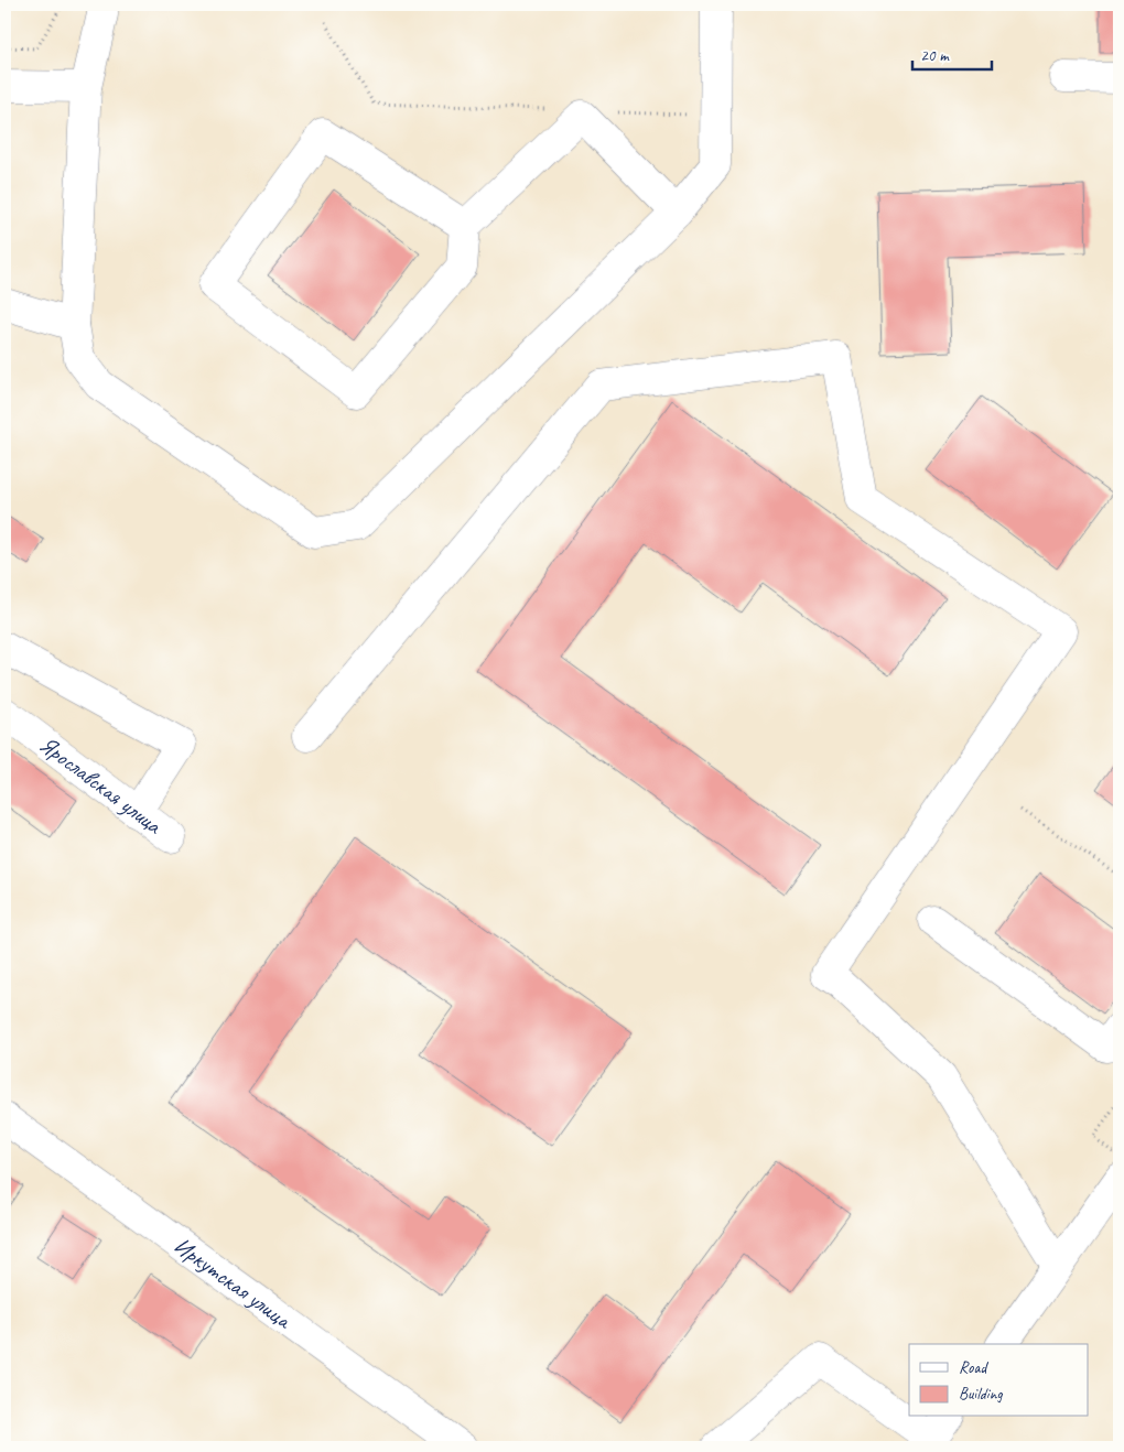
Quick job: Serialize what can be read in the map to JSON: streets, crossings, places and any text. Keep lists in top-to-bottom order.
{
  "streets": {
    "street": ["Ярославская улица", "Иркутская улица"]
  },
  "legend": ["Road", "Building"],
  "scale_bar": "20 m"
}
